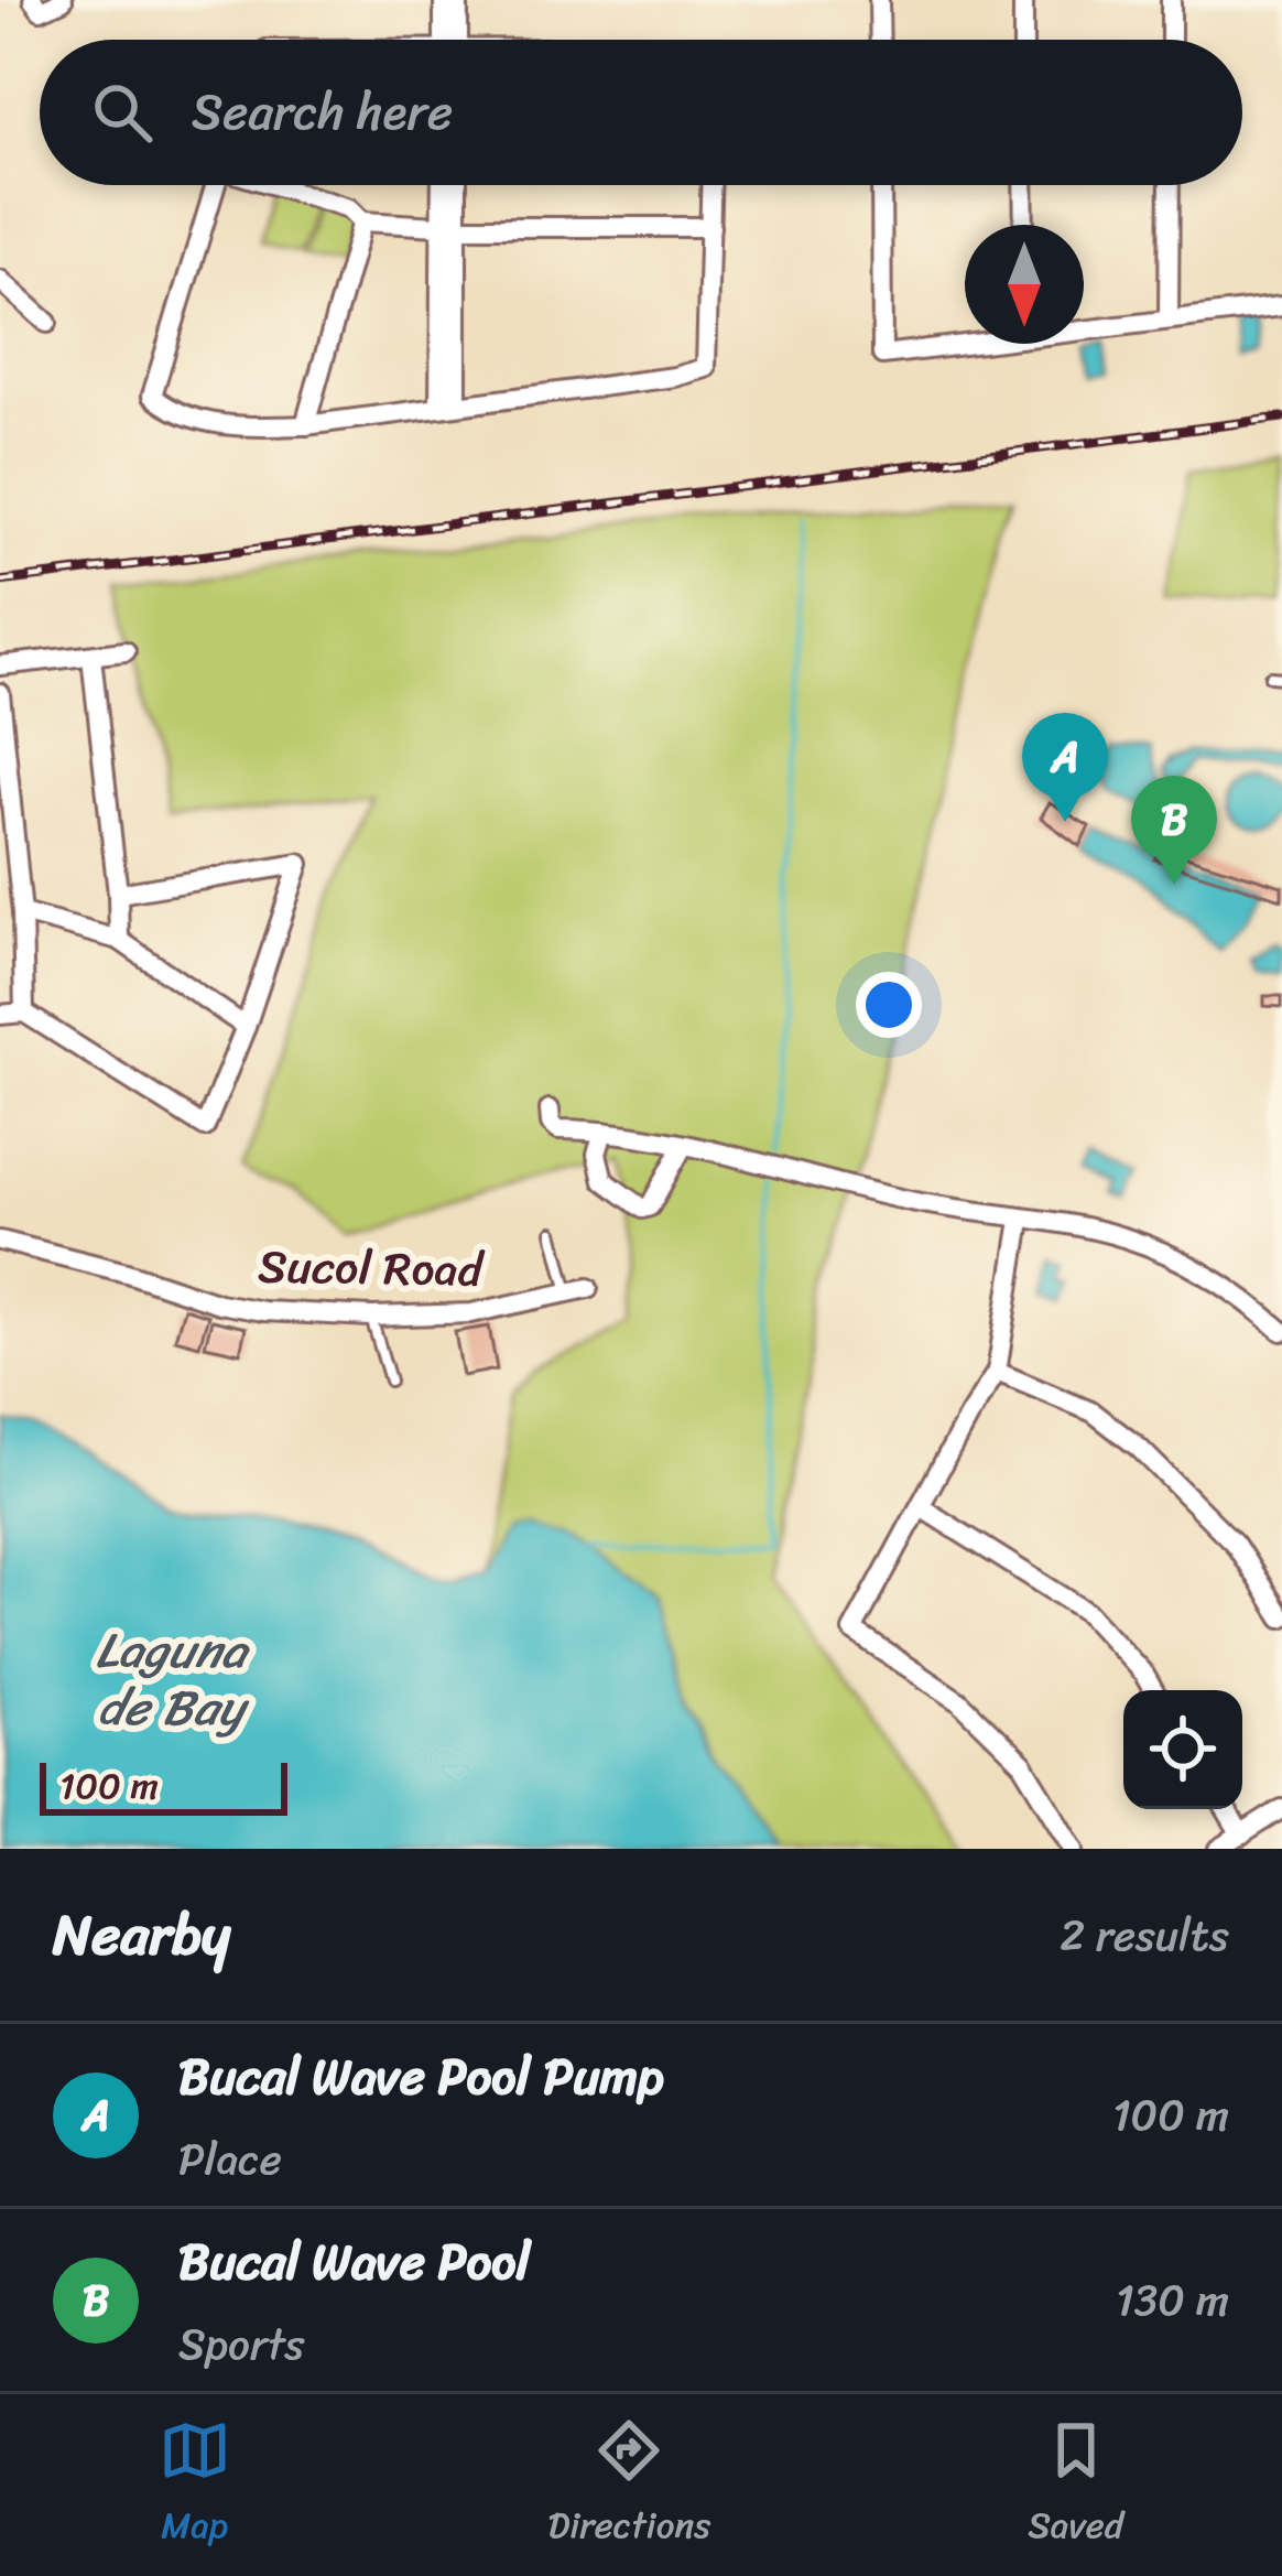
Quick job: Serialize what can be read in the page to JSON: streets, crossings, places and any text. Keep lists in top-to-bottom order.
{
  "streets": {
    "street": ["Sucol Road"]
  },
  "water": ["Laguna de Bay"],
  "scale_bar": "100 m",
  "north": "bottom",
  "page": {
    "search": "Search here",
    "pins": ["A", "B"],
    "scale": "100 m",
    "heading": ["Nearby", "2 results"],
    "list": [
      {
        "mark": "A",
        "name": "Bucal Wave Pool Pump",
        "note": "Place",
        "value": "100 m"
      },
      {
        "mark": "B",
        "name": "Bucal Wave Pool",
        "note": "Sports",
        "value": "130 m"
      }
    ],
    "nav": ["Map", "Directions", "Saved"]
  }
}
